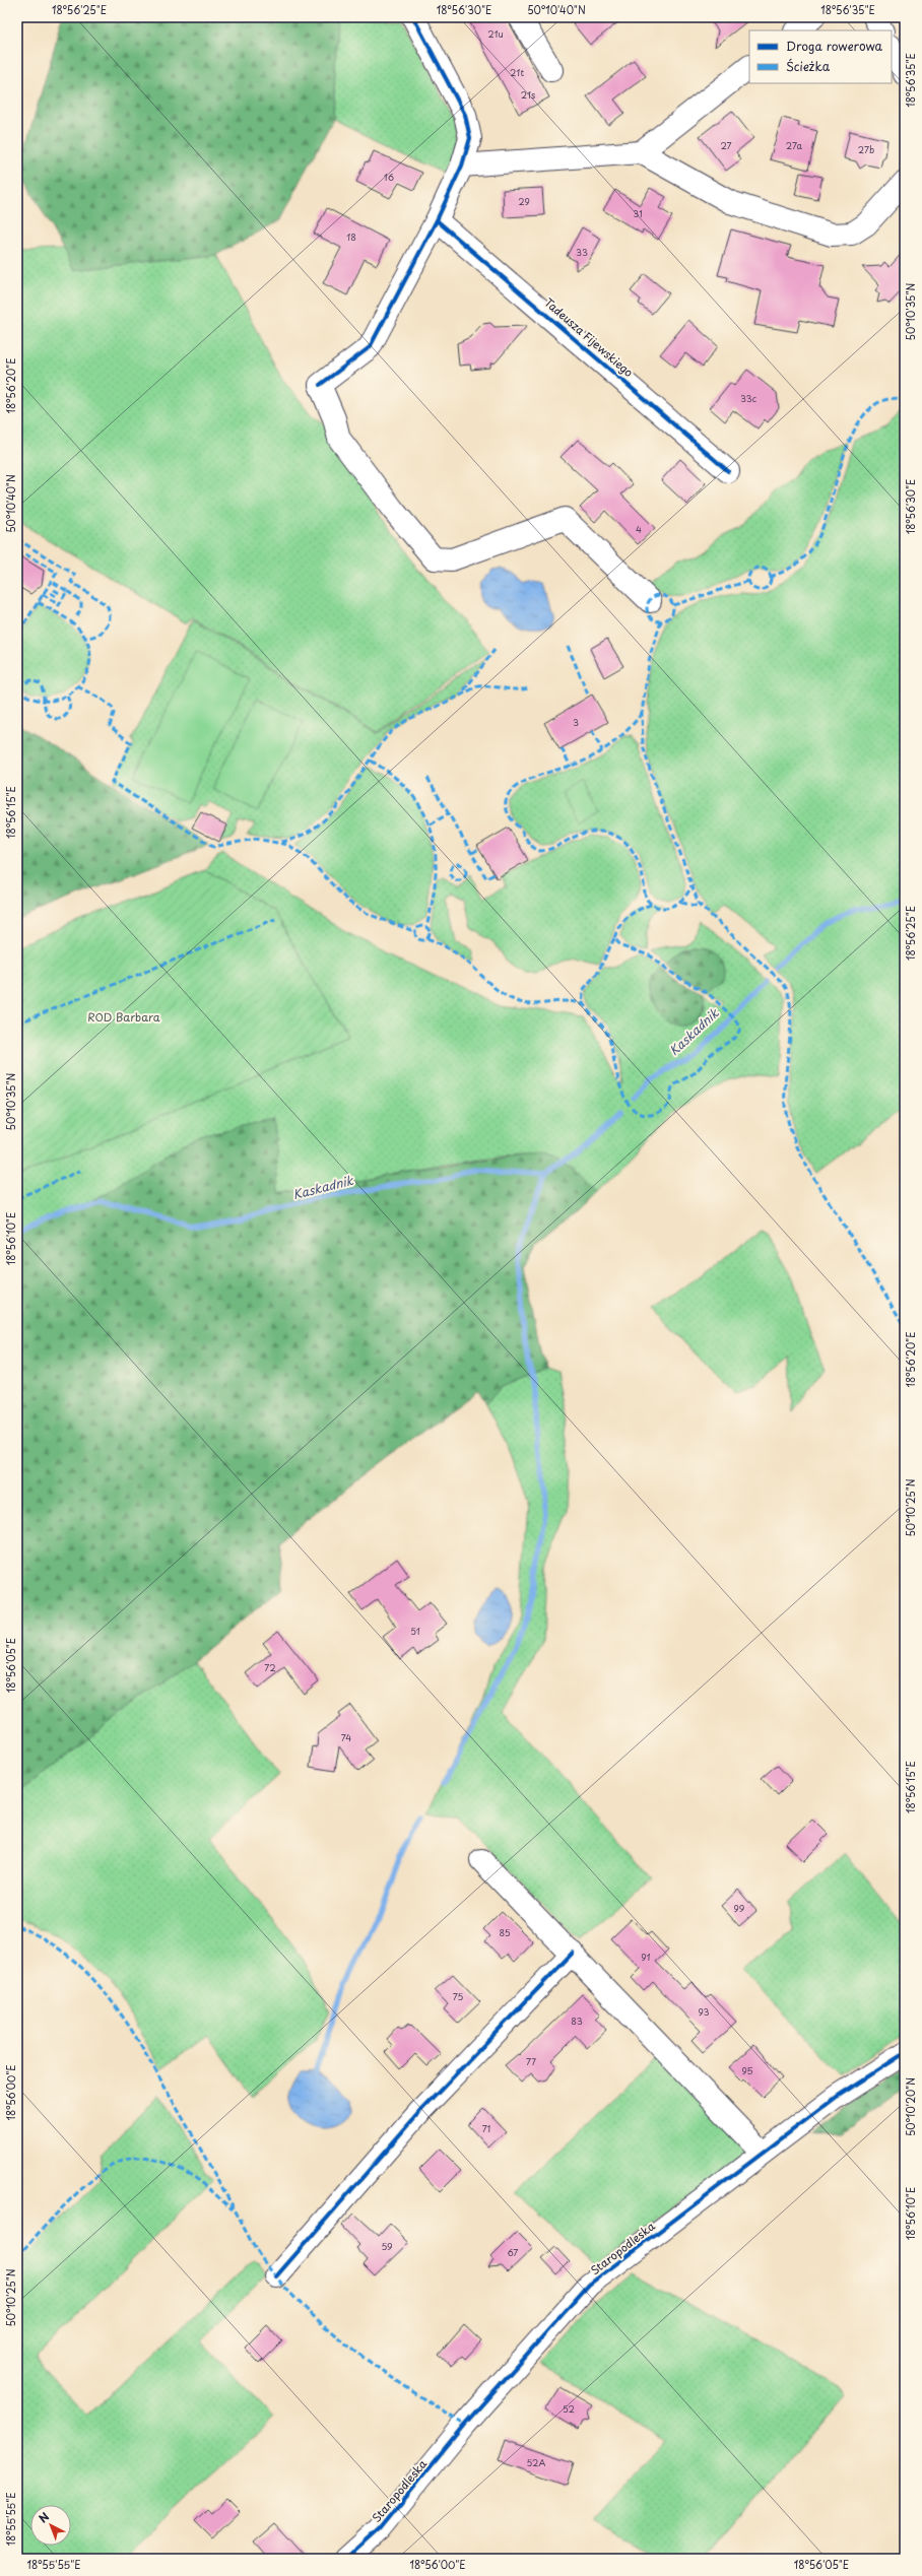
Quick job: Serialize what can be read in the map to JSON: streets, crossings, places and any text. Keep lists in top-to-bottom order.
{
  "streets": {
    "street": ["Tadeusza Fijewskiego", "Staropodleska"]
  },
  "water": ["Kaskadnik"],
  "parks": ["ROD Barbara"],
  "house_numbers": [
    "21u",
    "21t",
    "21s",
    "27",
    "27a",
    "27b",
    "16",
    "29",
    "31",
    "18",
    "33",
    "33c",
    "4",
    "3",
    "51",
    "72",
    "74",
    "99",
    "85",
    "91",
    "75",
    "93",
    "83",
    "77",
    "95",
    "71",
    "59",
    "67",
    "52",
    "52A"
  ],
  "legend": ["Droga rowerowa", "Ścieżka"],
  "north": "top left",
  "coordinates": [
    "18°56'25\"E",
    "18°56'30\"E",
    "50°10'40\"N",
    "18°56'35\"E",
    "50°10'35\"N",
    "18°56'20\"E",
    "18°56'15\"E",
    "18°56'10\"E",
    "50°10'25\"N",
    "18°56'05\"E",
    "18°56'00\"E",
    "50°10'20\"N",
    "18°55'55\"E"
  ]
}
